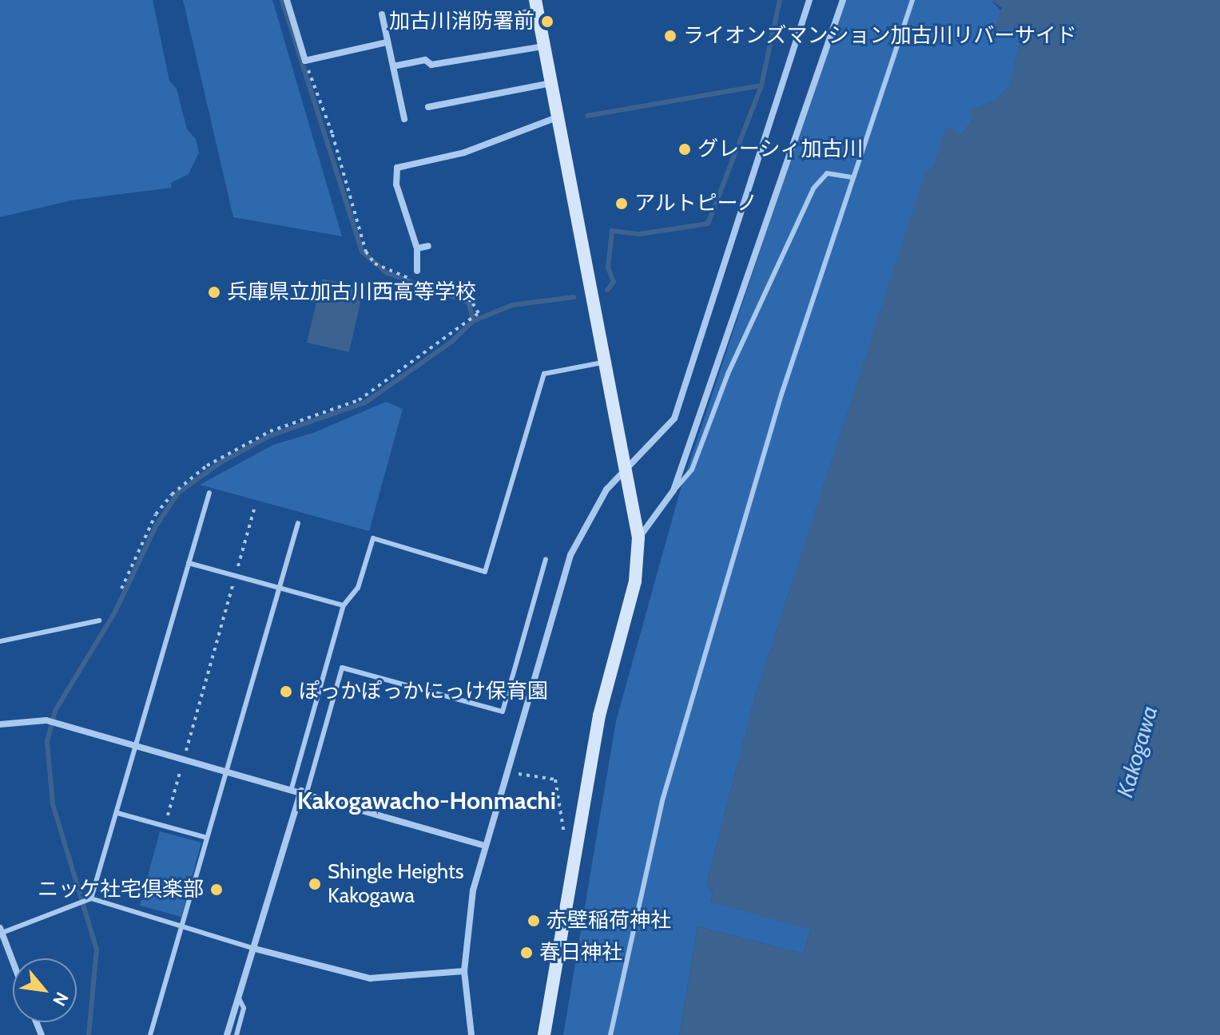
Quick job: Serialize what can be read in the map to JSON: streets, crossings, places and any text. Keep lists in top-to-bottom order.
{
  "districts": ["Kakogawacho-Honmachi"],
  "water": ["Kakogawa"],
  "places": [
    "加古川消防署前",
    "ライオンズマンション加古川リバーサイド",
    "グレーシィ加古川",
    "アルトピーノ",
    "兵庫県立加古川西高等学校",
    "ぽっかぽっかにっけ保育園",
    "Shingle Heights Kakogawa",
    "ニッケ社宅倶楽部",
    "赤壁稲荷神社",
    "春日神社"
  ],
  "north": "bottom right"
}
